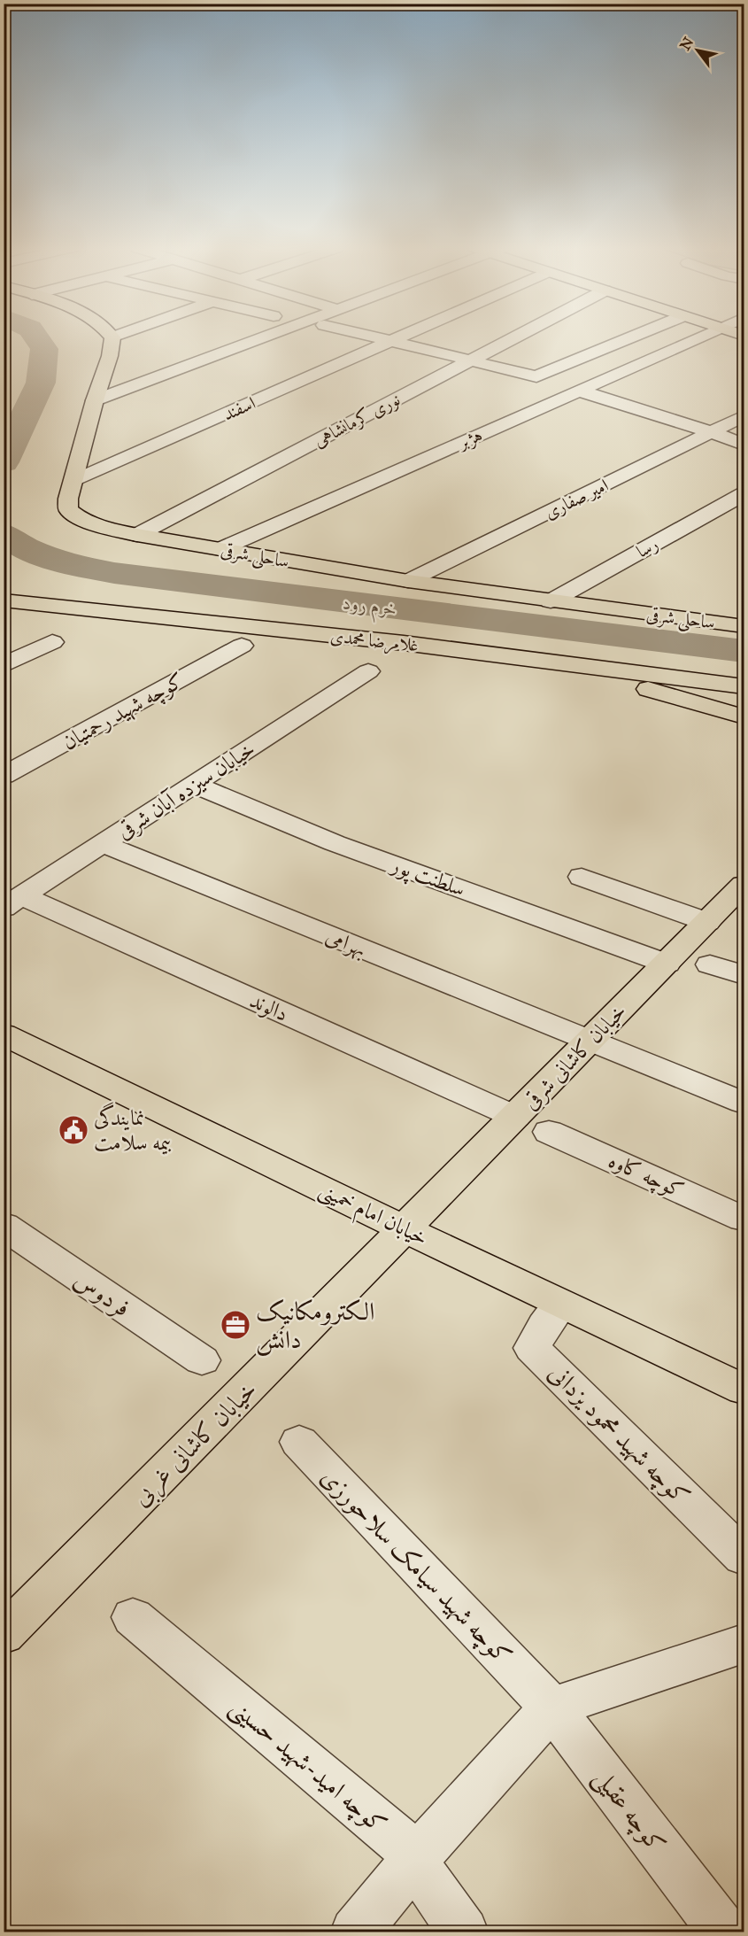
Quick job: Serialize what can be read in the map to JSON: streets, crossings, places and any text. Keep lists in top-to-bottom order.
{
  "streets": {
    "main road": [
      "ساحلی شرقی",
      "غلامرضا محمدی",
      "خیابان کاشانی شرقی",
      "خیابان امام خمینی",
      "خیابان کاشانی غربی"
    ],
    "street": [
      "اسفند",
      "نوری کرمانشاهی",
      "هژبر",
      "امیر صفاری",
      "رسا",
      "کوچه شهید رحمتیان",
      "خیابان سیزده آبان شرقی",
      "سلطنت پور",
      "بهرامی",
      "دالوند",
      "کوچه کاوه",
      "فردوس",
      "کوچه شهید محمود یزدانی",
      "کوچه شهید سیامک سلاحورزی",
      "کوچه امید-شهید حسینی",
      "کوچه عقیلی"
    ]
  },
  "crossings": [
    ["اسفند", "ساحلی شرقی"],
    ["نوری کرمانشاهی", "ساحلی شرقی"],
    ["هژبر", "ساحلی شرقی"],
    ["امیر صفاری", "ساحلی شرقی"],
    ["رسا", "ساحلی شرقی"],
    ["خیابان سیزده آبان شرقی", "سلطنت پور"],
    ["خیابان سیزده آبان شرقی", "بهرامی"],
    ["خیابان سیزده آبان شرقی", "دالوند"],
    ["سلطنت پور", "خیابان کاشانی شرقی"],
    ["بهرامی", "خیابان کاشانی شرقی"],
    ["دالوند", "خیابان کاشانی شرقی"],
    ["خیابان کاشانی شرقی", "خیابان امام خمینی"],
    ["خیابان کاشانی شرقی", "خیابان کاشانی غربی"],
    ["خیابان امام خمینی", "کوچه شهید محمود یزدانی"],
    ["خیابان امام خمینی", "خیابان کاشانی غربی"],
    ["کوچه شهید سیامک سلاحورزی", "کوچه عقیلی"]
  ],
  "water": ["خرم رود"],
  "places": {
    "public building": ["نمایندگی بیمه سلامت"],
    "office": ["الکترومکانیک دانش"]
  },
  "north": "top left"
}
